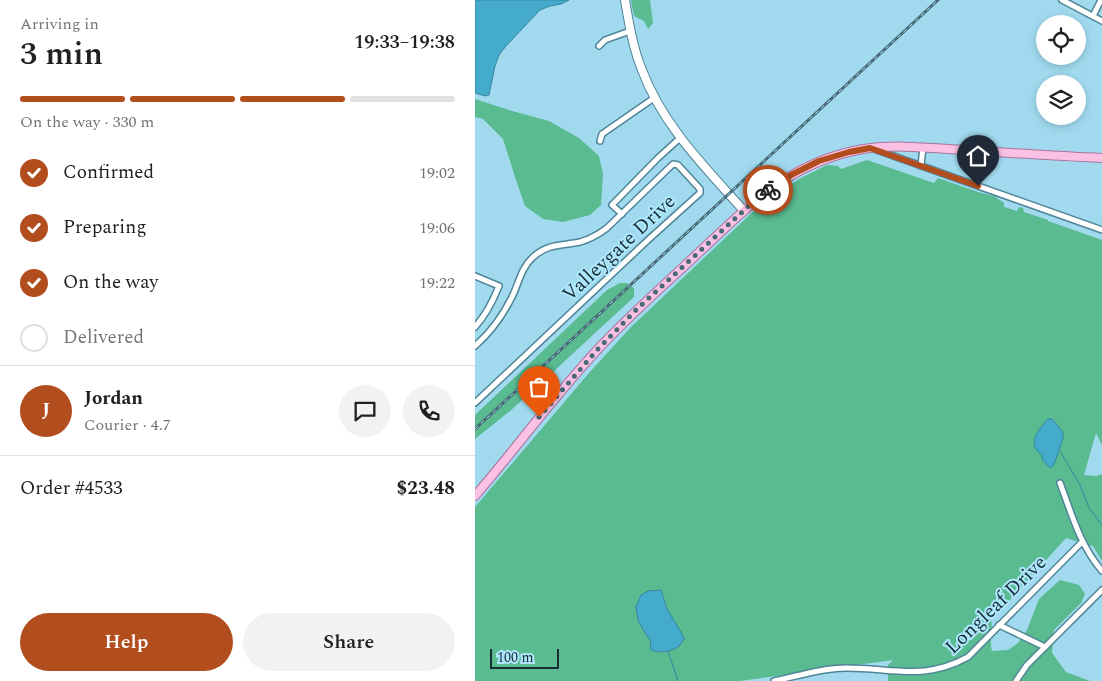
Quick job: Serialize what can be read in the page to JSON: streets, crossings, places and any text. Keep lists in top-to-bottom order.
{
  "streets": {
    "street": ["Valleygate Drive", "Longleaf Drive"]
  },
  "scale_bar": "100 m",
  "page": {
    "heading": ["3 min", "Arriving in", "19:33–19:38"],
    "panel": [
      "Jordan",
      "Courier · 4.7",
      "Order #4533",
      "$23.48"
    ],
    "bar": "On the way · 330 m",
    "list": [
      ["Confirmed", "19:02"],
      ["Preparing", "19:06"],
      ["On the way", "19:22"],
      "Delivered"
    ],
    "round": "J",
    "buttons": ["Help", "Share"],
    "scale": "100 m"
  }
}
